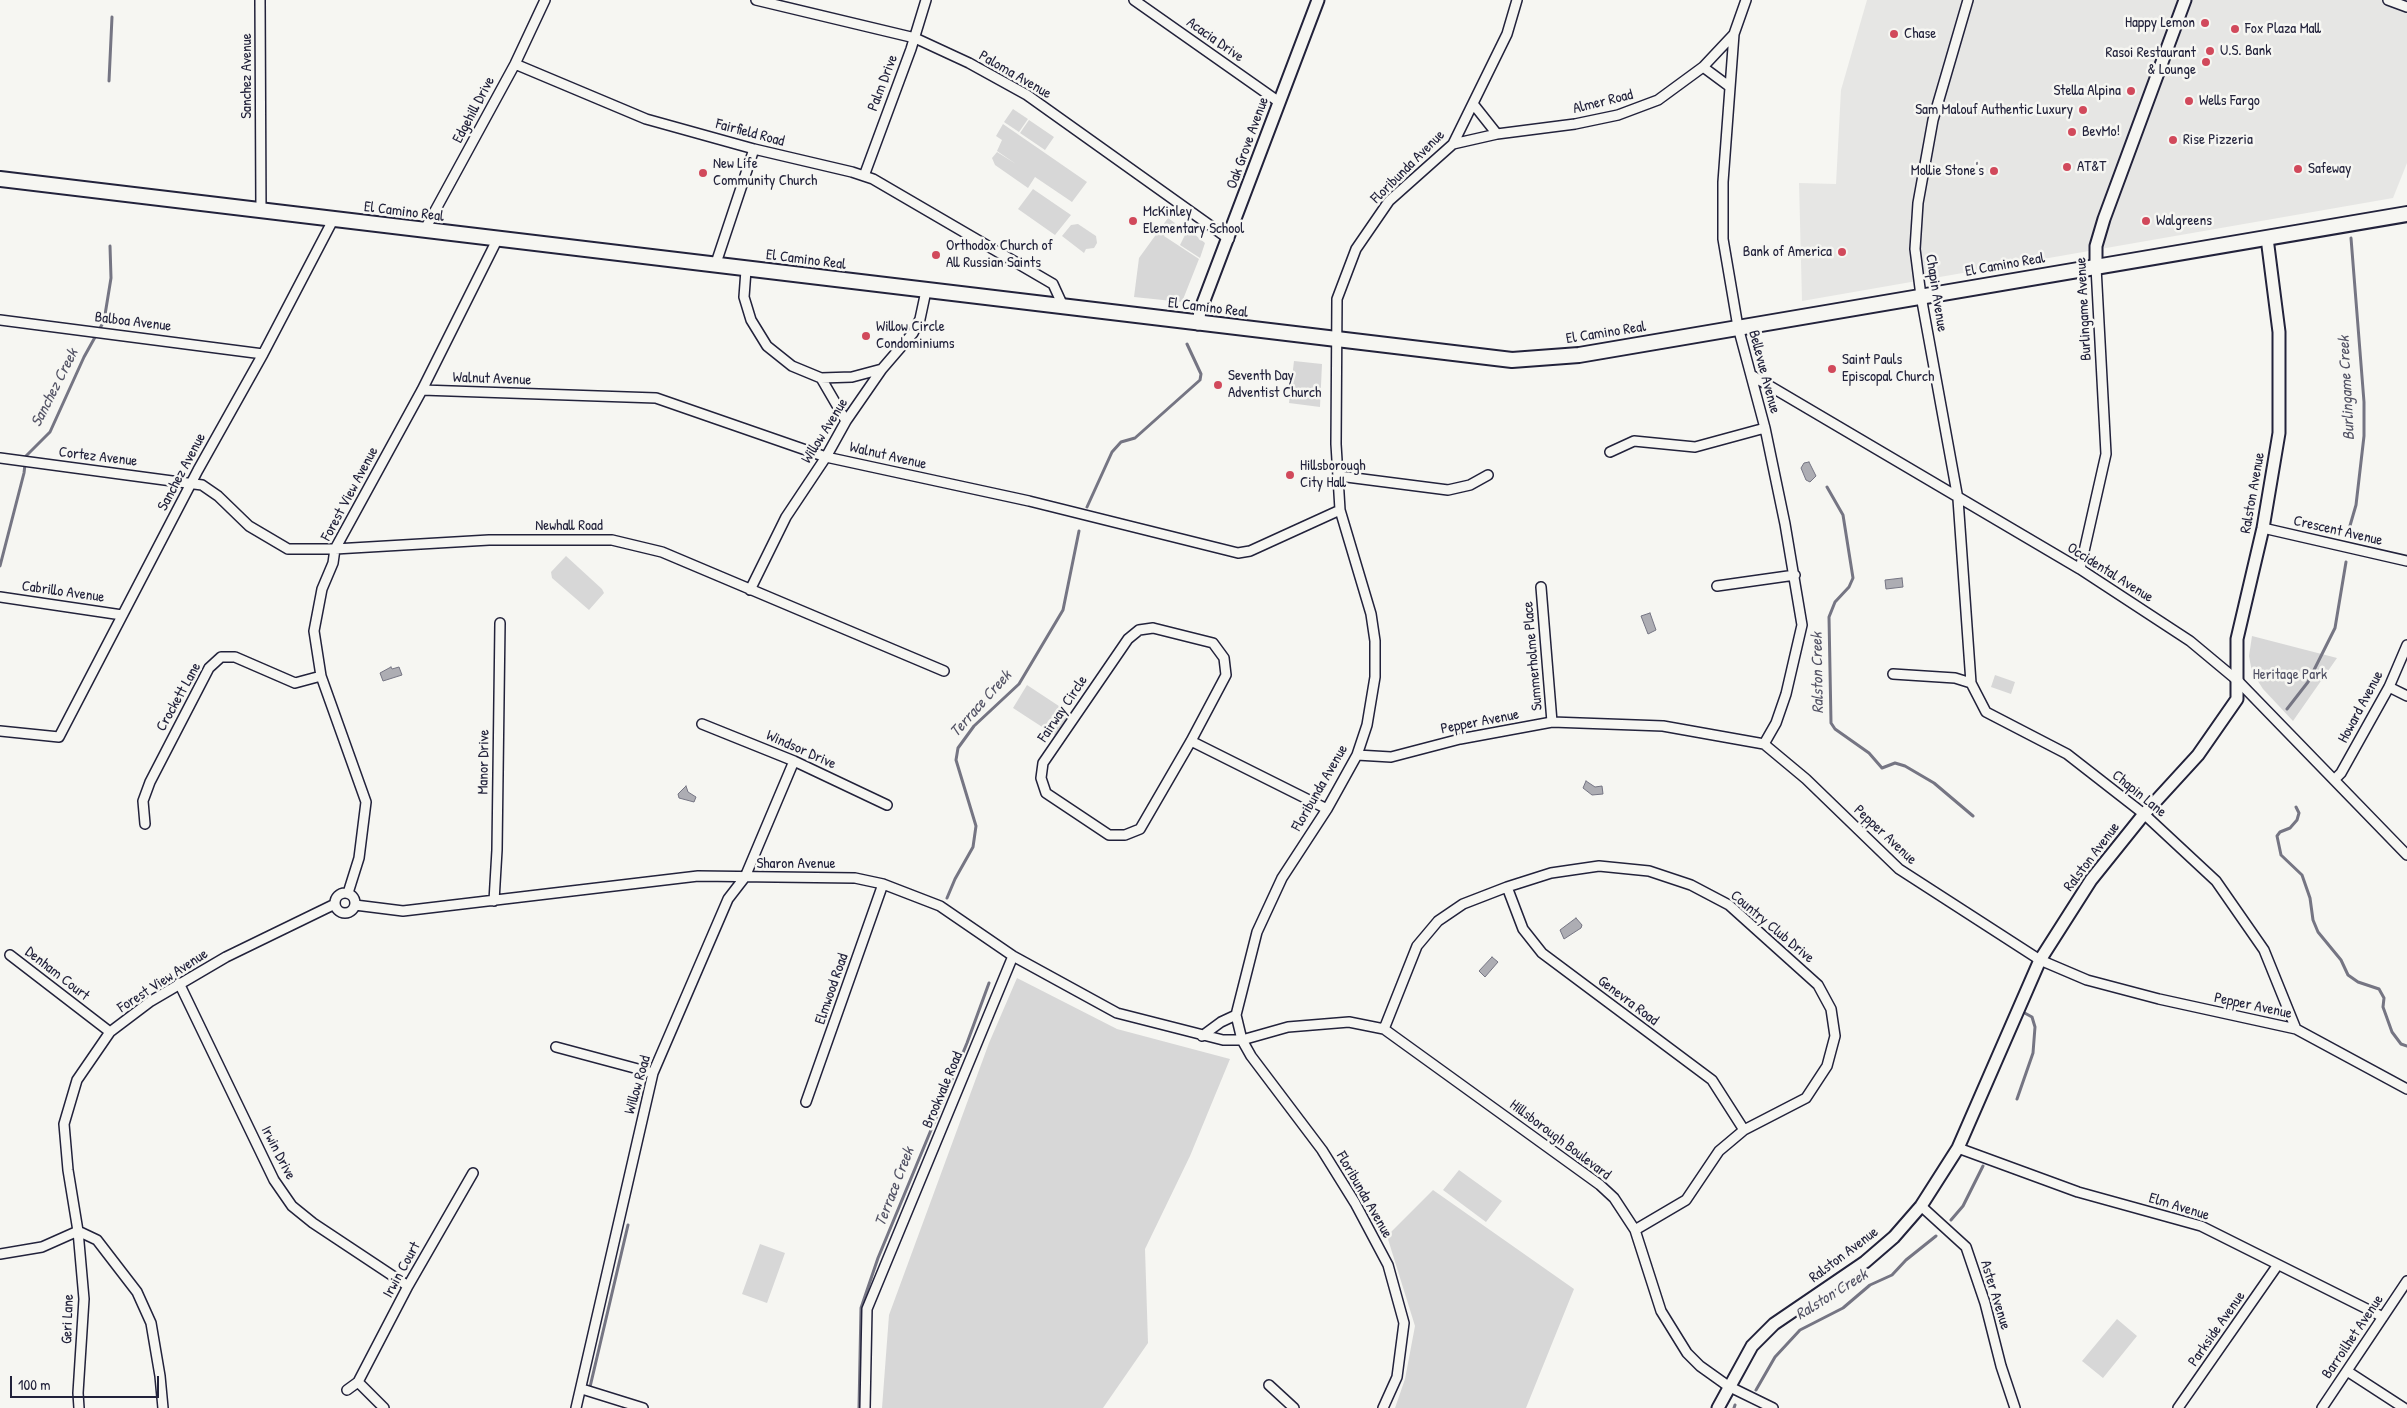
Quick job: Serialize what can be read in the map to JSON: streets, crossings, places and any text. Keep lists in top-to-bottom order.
{
  "streets": {
    "main road": ["El Camino Real"],
    "street": [
      "Acacia Drive",
      "Paloma Avenue",
      "Sanchez Avenue",
      "Palm Drive",
      "Almer Road",
      "Edgehill Drive",
      "Fairfield Road",
      "Oak Grove Avenue",
      "Floribunda Avenue",
      "Chapin Avenue",
      "Burlingame Avenue",
      "Balboa Avenue",
      "Bellevue Avenue",
      "Walnut Avenue",
      "Willow Avenue",
      "Cortez Avenue",
      "Ralston Avenue",
      "Forest View Avenue",
      "Newhall Road",
      "Crescent Avenue",
      "Occidental Avenue",
      "Cabrillo Avenue",
      "Summerholme Place",
      "Crockett Lane",
      "Howard Avenue",
      "Fairway Circle",
      "Pepper Avenue",
      "Windsor Drive",
      "Manor Drive",
      "Chapin Lane",
      "Sharon Avenue",
      "Country Club Drive",
      "Denham Court",
      "Elmwood Road",
      "Genevra Road",
      "Willow Road",
      "Brookvale Road",
      "Hillsborough Boulevard",
      "Irwin Drive",
      "Elm Avenue",
      "Irwin Court",
      "Aster Avenue",
      "Geri Lane",
      "Parkside Avenue",
      "Barroilhet Avenue"
    ]
  },
  "crossings": [
    ["Acacia Drive", "Oak Grove Avenue"],
    ["Paloma Avenue", "Palm Drive"],
    ["Paloma Avenue", "Oak Grove Avenue"],
    ["Sanchez Avenue", "El Camino Real"],
    ["Sanchez Avenue", "Balboa Avenue"],
    ["Sanchez Avenue", "Cortez Avenue"],
    ["Sanchez Avenue", "Newhall Road"],
    ["Sanchez Avenue", "Cabrillo Avenue"],
    ["Palm Drive", "Fairfield Road"],
    ["Almer Road", "Floribunda Avenue"],
    ["Almer Road", "Bellevue Avenue"],
    ["Edgehill Drive", "Fairfield Road"],
    ["Edgehill Drive", "El Camino Real"],
    ["Fairfield Road", "El Camino Real"],
    ["Oak Grove Avenue", "El Camino Real"],
    ["Floribunda Avenue", "El Camino Real"],
    ["Floribunda Avenue", "Walnut Avenue"],
    ["Floribunda Avenue", "Pepper Avenue"],
    ["Floribunda Avenue", "Sharon Avenue"],
    ["Floribunda Avenue", "Hillsborough Boulevard"],
    ["El Camino Real", "Chapin Avenue"],
    ["El Camino Real", "Burlingame Avenue"],
    ["El Camino Real", "Bellevue Avenue"],
    ["El Camino Real", "Willow Avenue"],
    ["El Camino Real", "Ralston Avenue"],
    ["El Camino Real", "Forest View Avenue"],
    ["Chapin Avenue", "Occidental Avenue"],
    ["Chapin Avenue", "Chapin Lane"],
    ["Burlingame Avenue", "Occidental Avenue"],
    ["Bellevue Avenue", "Occidental Avenue"],
    ["Bellevue Avenue", "Pepper Avenue"],
    ["Walnut Avenue", "Willow Avenue"],
    ["Walnut Avenue", "Forest View Avenue"],
    ["Willow Avenue", "Newhall Road"],
    ["Cortez Avenue", "Newhall Road"],
    ["Ralston Avenue", "Crescent Avenue"],
    ["Ralston Avenue", "Occidental Avenue"],
    ["Ralston Avenue", "Pepper Avenue"],
    ["Ralston Avenue", "Chapin Lane"],
    ["Ralston Avenue", "Hillsborough Boulevard"],
    ["Ralston Avenue", "Elm Avenue"],
    ["Ralston Avenue", "Aster Avenue"],
    ["Forest View Avenue", "Newhall Road"],
    ["Forest View Avenue", "Crockett Lane"],
    ["Forest View Avenue", "Sharon Avenue"],
    ["Forest View Avenue", "Denham Court"],
    ["Forest View Avenue", "Irwin Drive"],
    ["Forest View Avenue", "Geri Lane"],
    ["Occidental Avenue", "Howard Avenue"],
    ["Summerholme Place", "Pepper Avenue"],
    ["Pepper Avenue", "Chapin Lane"],
    ["Windsor Drive", "Willow Road"],
    ["Manor Drive", "Sharon Avenue"],
    ["Sharon Avenue", "Elmwood Road"],
    ["Sharon Avenue", "Willow Road"],
    ["Sharon Avenue", "Brookvale Road"],
    ["Sharon Avenue", "Hillsborough Boulevard"],
    ["Country Club Drive", "Genevra Road"],
    ["Country Club Drive", "Hillsborough Boulevard"],
    ["Irwin Drive", "Irwin Court"],
    ["Elm Avenue", "Parkside Avenue"],
    ["Elm Avenue", "Barroilhet Avenue"]
  ],
  "water": [
    "Sanchez Creek",
    "Burlingame Creek",
    "Ralston Creek",
    "Terrace Creek"
  ],
  "parks": ["Heritage Park"],
  "places": [
    "Happy Lemon",
    "Fox Plaza Mall",
    "Chase",
    "U.S. Bank",
    "Rasoi Restaurant & Lounge",
    "Stella Alpina",
    "Wells Fargo",
    "Sam Malouf Authentic Luxury",
    "BevMo!",
    "Rise Pizzeria",
    "AT&T",
    "Safeway",
    "Mollie Stone's",
    "New Life Community Church",
    "McKinley Elementary School",
    "Walgreens",
    "Bank of America",
    "Orthodox Church of All Russian Saints",
    "Willow Circle Condominiums",
    "Saint Pauls Episcopal Church",
    "Seventh Day Adventist Church",
    "Hillsborough City Hall"
  ],
  "scale_bar": "100 m"
}
